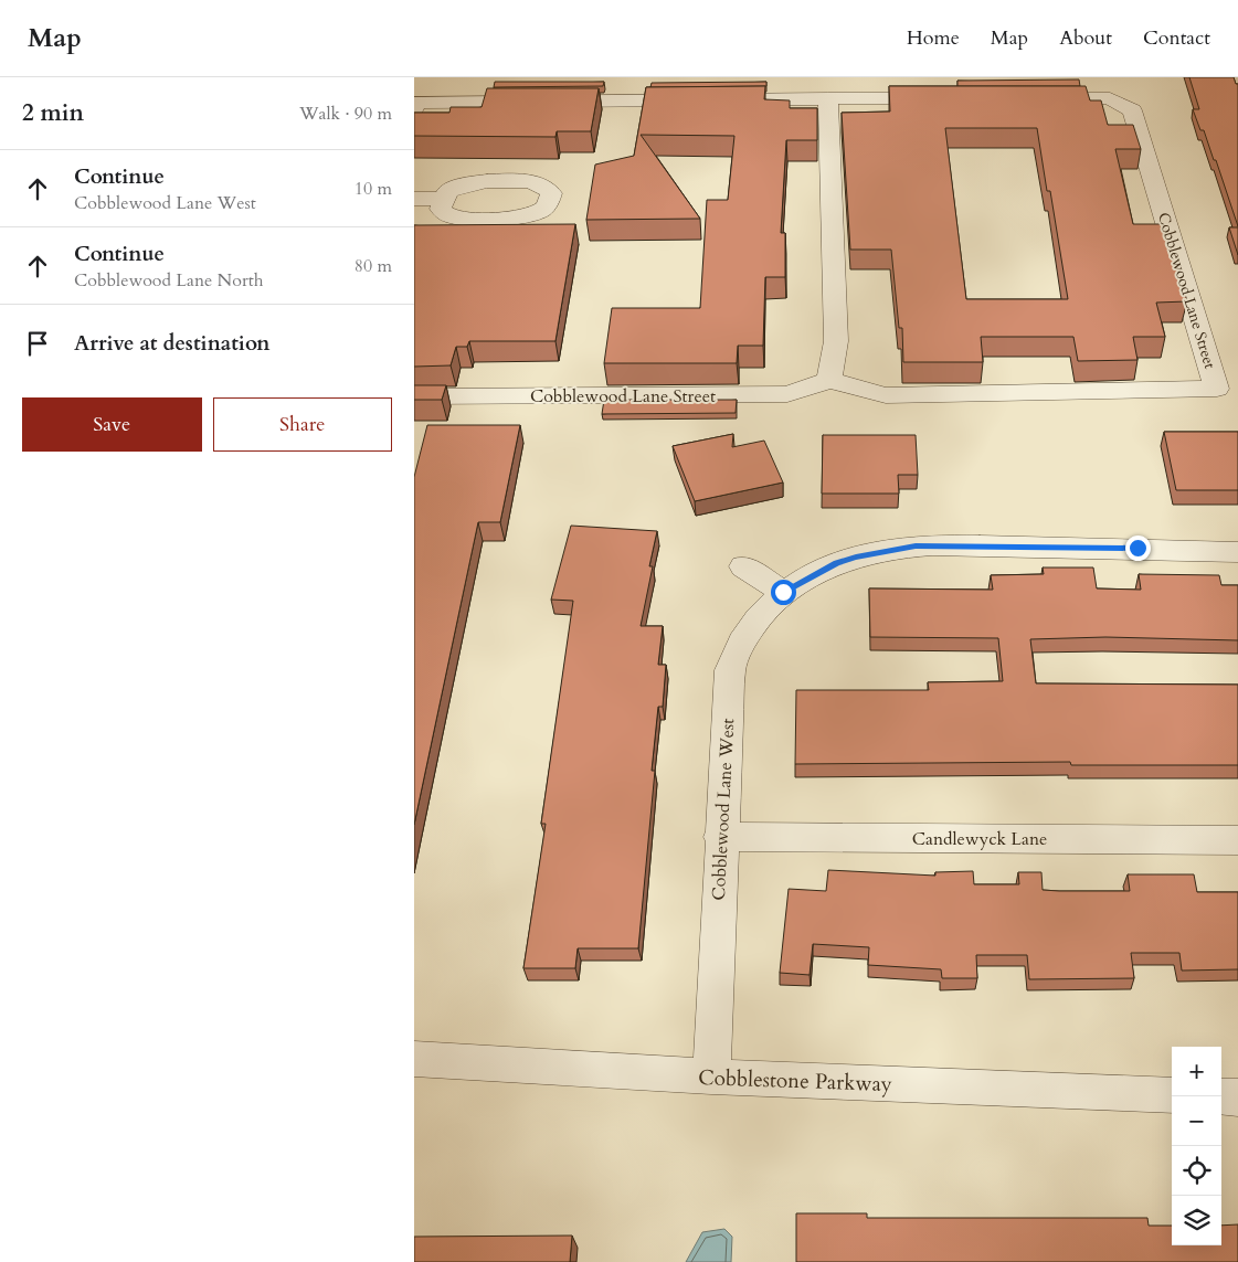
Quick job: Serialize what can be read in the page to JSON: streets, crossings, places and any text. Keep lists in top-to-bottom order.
{
  "streets": {
    "street": [
      "Cobblewood Lane Street",
      "Cobblewood Lane West",
      "Candlewyck Lane",
      "Cobblestone Parkway"
    ]
  },
  "crossings": [
    ["Cobblewood Lane West", "Candlewyck Lane"],
    ["Cobblewood Lane West", "Cobblestone Parkway"]
  ],
  "page": {
    "header": "Map",
    "nav": [
      "Home",
      "Map",
      "About",
      "Contact"
    ],
    "heading": ["2 min", "Walk · 90 m"],
    "list": [
      ["Continue", "Cobblewood Lane West", "10 m"],
      ["Continue", "Cobblewood Lane North", "80 m"],
      "Arrive at destination"
    ],
    "buttons": ["Save", "Share"],
    "map_buttons": ["+", "−"]
  }
}
